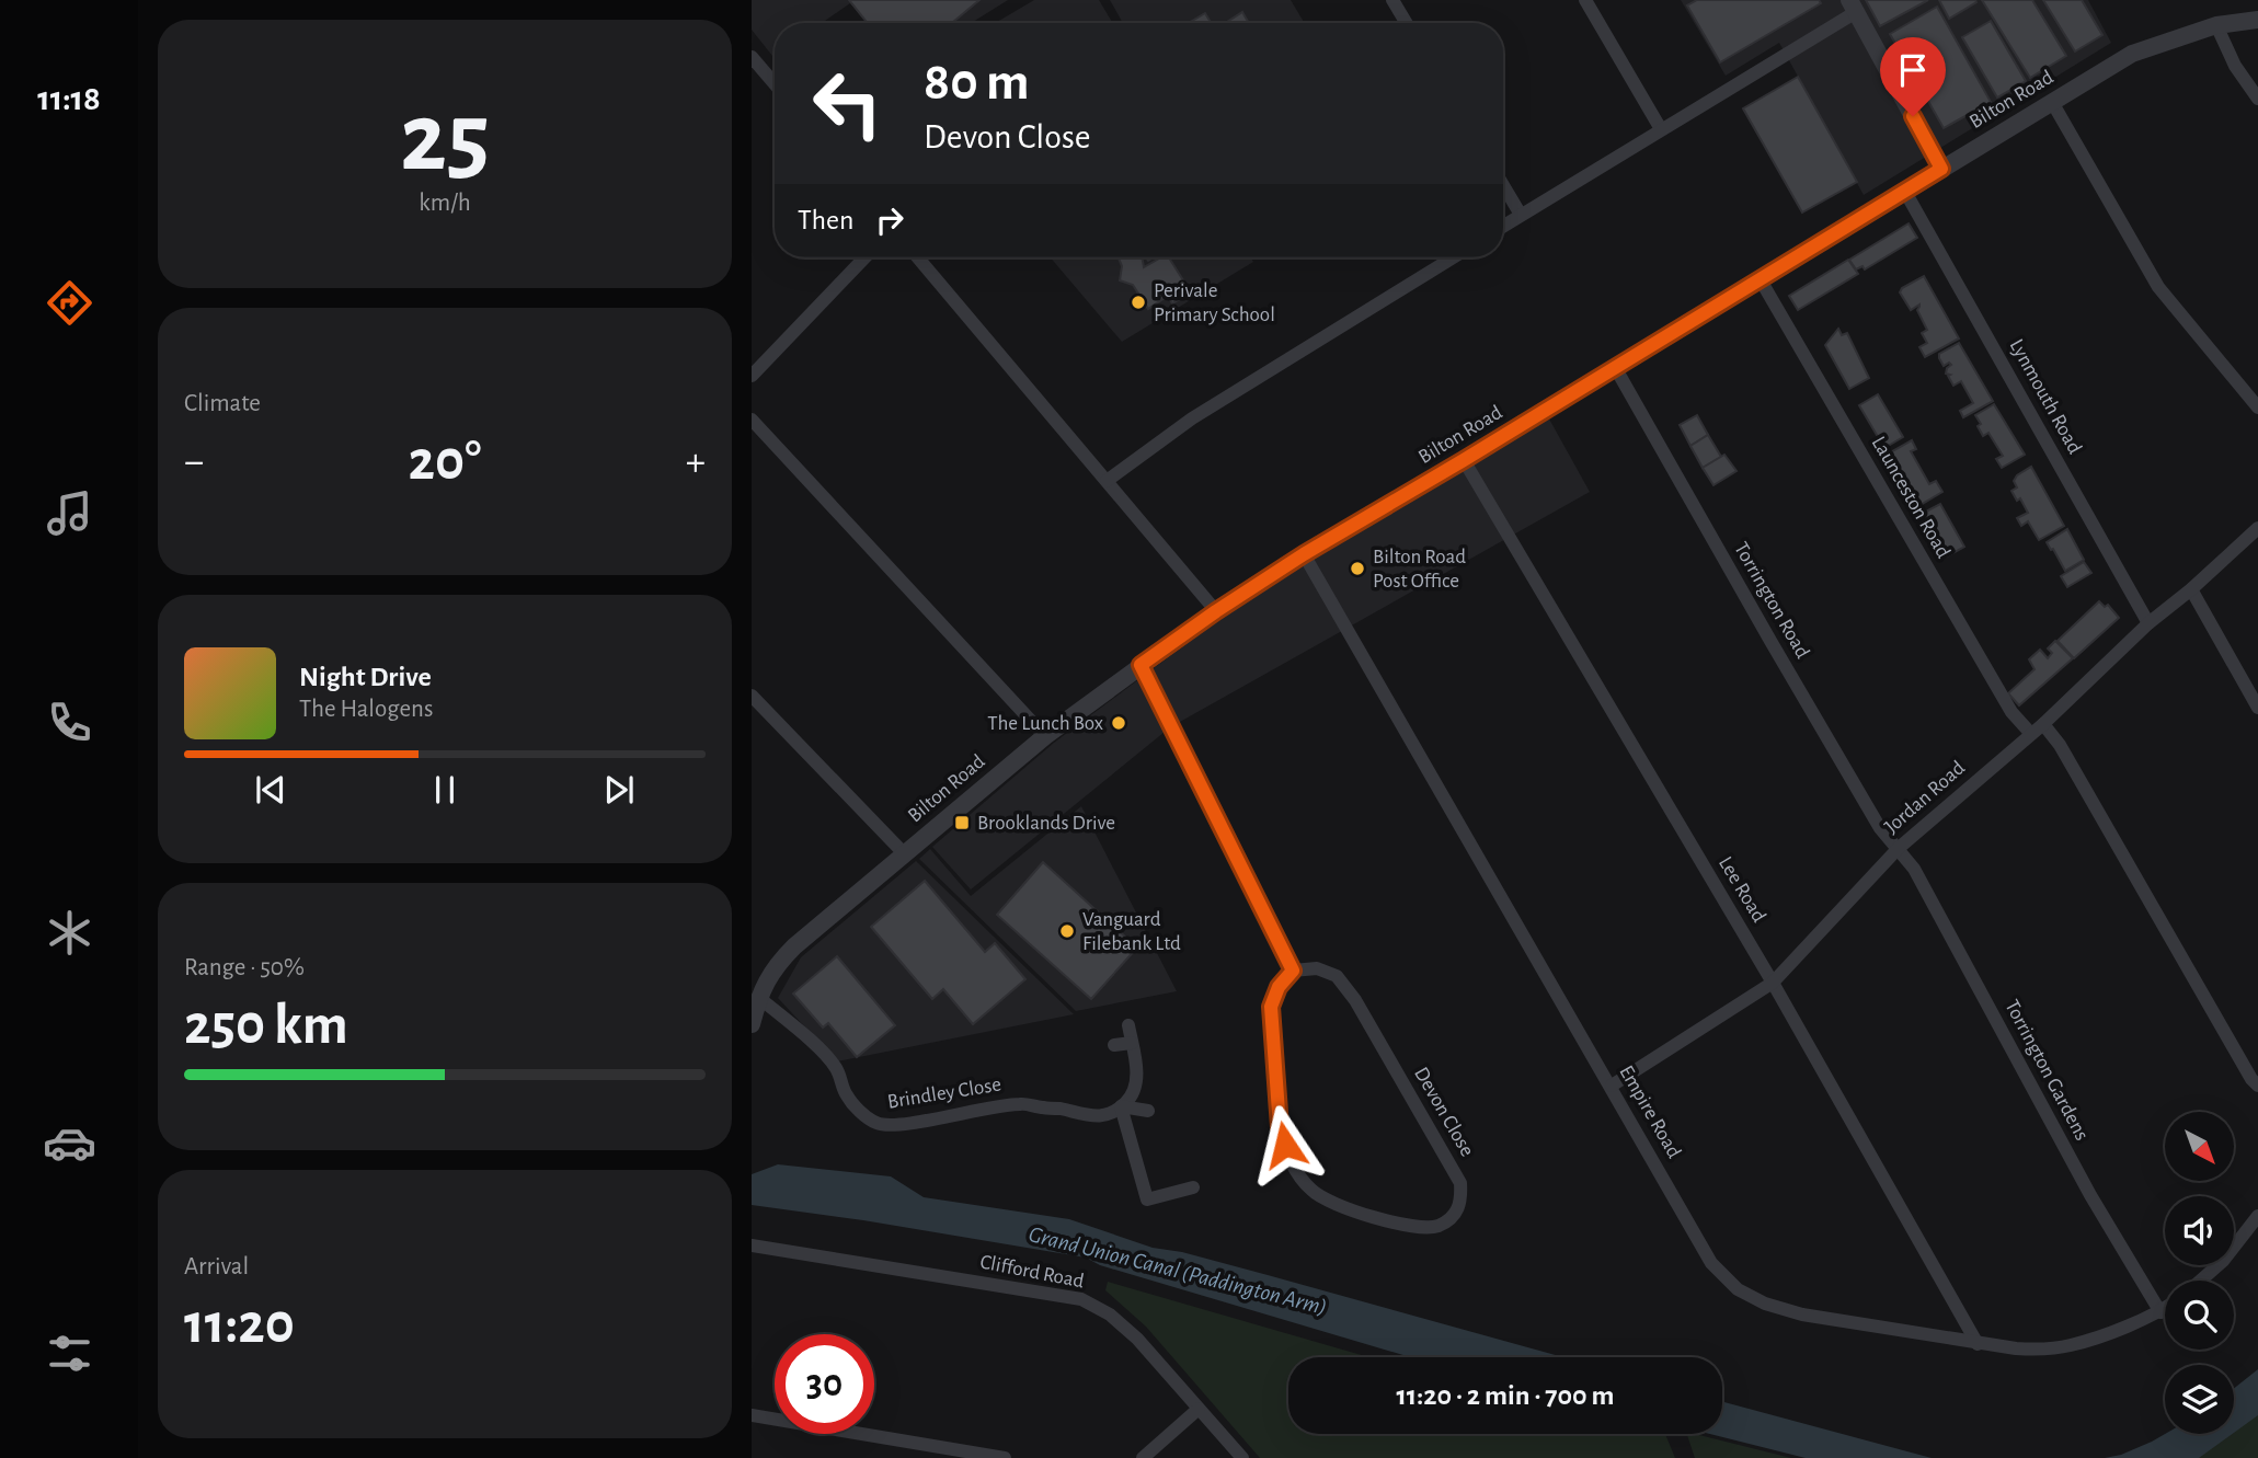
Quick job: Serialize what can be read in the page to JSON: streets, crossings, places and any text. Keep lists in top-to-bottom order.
{
  "streets": {
    "street": [
      "Bilton Road",
      "Lynmouth Road",
      "Launceston Road",
      "Torrington Road",
      "Jordan Road",
      "Lee Road",
      "Torrington Gardens",
      "Brindley Close",
      "Devon Close",
      "Empire Road",
      "Clifford Road"
    ]
  },
  "crossings": [
    ["Bilton Road", "Lynmouth Road"],
    ["Bilton Road", "Launceston Road"],
    ["Bilton Road", "Torrington Road"],
    ["Bilton Road", "Lee Road"],
    ["Bilton Road", "Brindley Close"],
    ["Bilton Road", "Empire Road"],
    ["Lynmouth Road", "Jordan Road"],
    ["Launceston Road", "Jordan Road"],
    ["Torrington Road", "Jordan Road"],
    ["Torrington Road", "Torrington Gardens"],
    ["Jordan Road", "Lee Road"],
    ["Jordan Road", "Torrington Gardens"],
    ["Jordan Road", "Empire Road"],
    ["Lee Road", "Empire Road"],
    ["Torrington Gardens", "Empire Road"]
  ],
  "water": ["Grand Union Canal (Paddington Arm)"],
  "places": {
    "other": [
      "Perivale Primary School",
      "Bilton Road Post Office",
      "The Lunch Box",
      "Vanguard Filebank Ltd"
    ],
    "transit": ["Brooklands Drive"]
  },
  "north": "bottom right",
  "page": {
    "tabs": "11:18",
    "tile": [
      ["25", "km/h"],
      "Climate",
      ["Range · 50%", "250 km"],
      ["Arrival", "11:20"]
    ],
    "turn": ["80 m", "Devon Close"],
    "then": "Then",
    "heat": ["−", "20°", "+"],
    "song": ["Night Drive", "The Halogens"],
    "limit": "30",
    "trip": "11:20 · 2 min · 700 m"
  }
}
